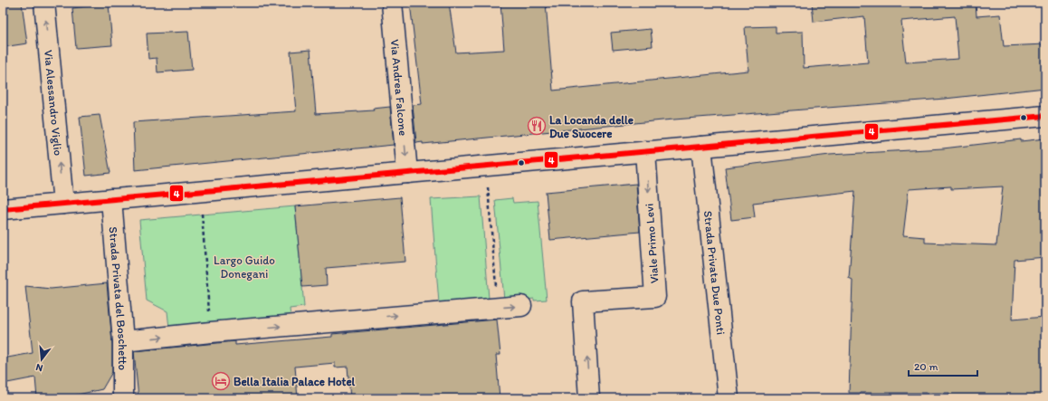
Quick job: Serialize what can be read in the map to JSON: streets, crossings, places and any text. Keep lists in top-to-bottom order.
{
  "streets": {
    "street": [
      "Via Andrea Falcone",
      "Via Alessandro Viglio",
      "Viale Primo Levi",
      "Strada Privata Due Ponti",
      "Strada Privata del Boschetto"
    ]
  },
  "one_way": ["Via Andrea Falcone", "Via Alessandro Viglio"],
  "parks": ["Largo Guido Donegani"],
  "places": {
    "restaurant": ["La Locanda delle Due Suocere"],
    "hotel": ["Bella Italia Palace Hotel"]
  },
  "lines": ["transit line 4"],
  "scale_bar": "20 m",
  "north": "bottom"
}
